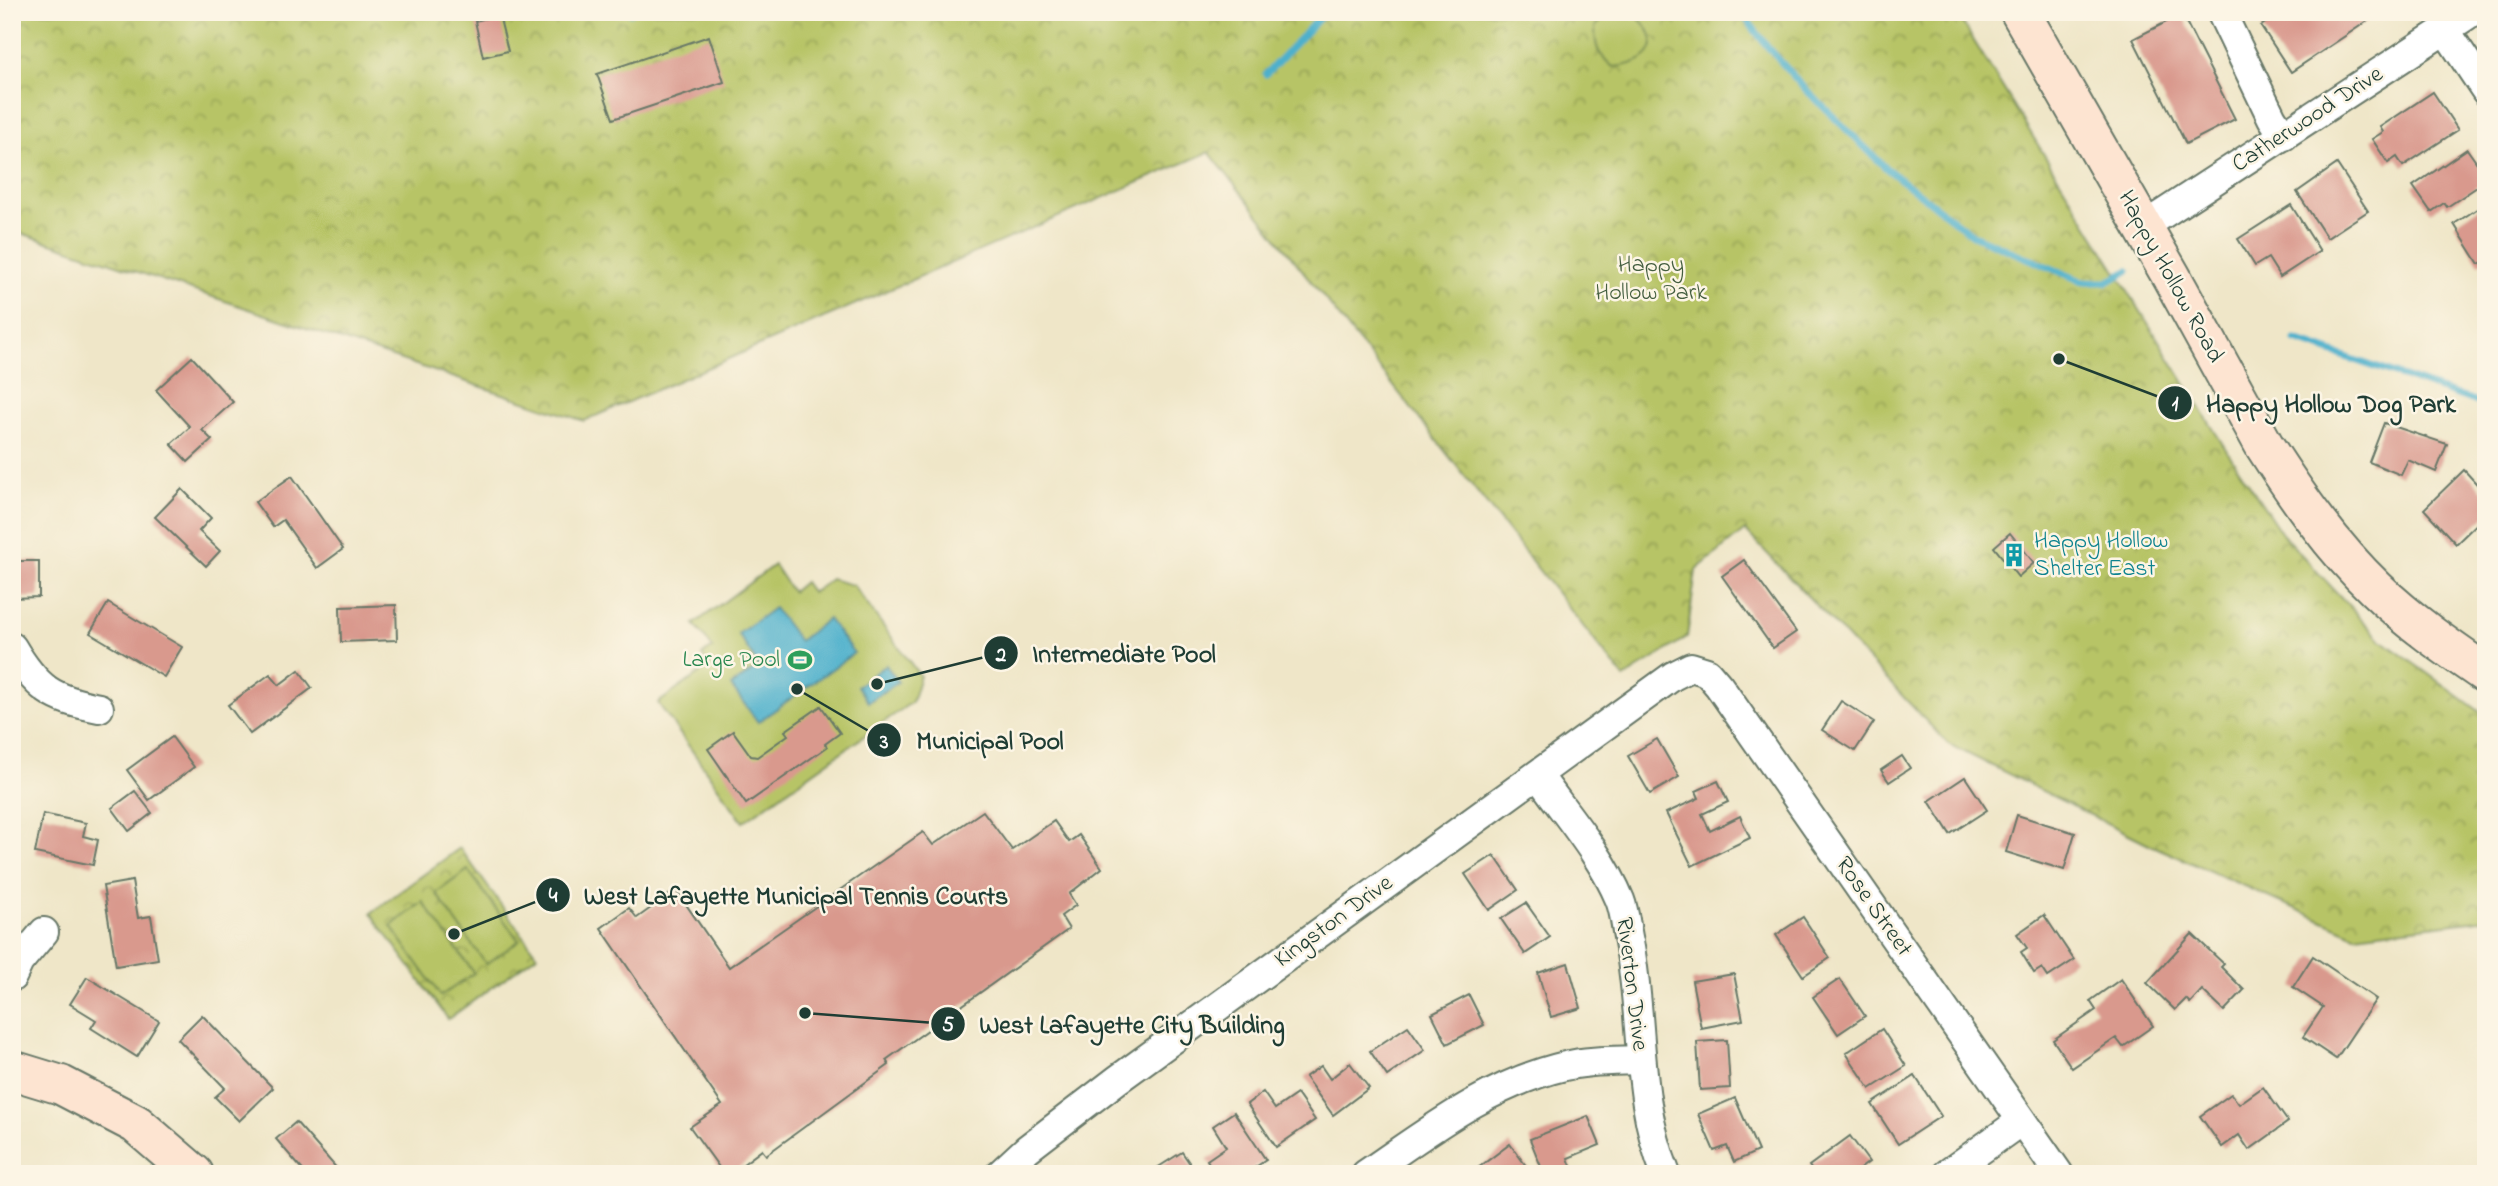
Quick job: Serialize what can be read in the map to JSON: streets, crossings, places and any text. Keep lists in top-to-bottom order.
{
  "streets": {
    "main road": ["Happy Hollow Road"],
    "street": [
      "Catherwood Drive",
      "Rose Street",
      "Kingston Drive",
      "Riverton Drive"
    ]
  },
  "crossings": [
    ["Catherwood Drive", "Happy Hollow Road"],
    ["Rose Street", "Kingston Drive"],
    ["Kingston Drive", "Riverton Drive"]
  ],
  "parks": ["Happy Hollow Park"],
  "places": {
    "other": [
      "Happy Hollow Dog Park",
      "Intermediate Pool",
      "Municipal Pool",
      "West Lafayette Municipal Tennis Courts",
      "West Lafayette City Building"
    ],
    "building": ["Happy Hollow Shelter East"],
    "sports": ["Large Pool"]
  }
}
